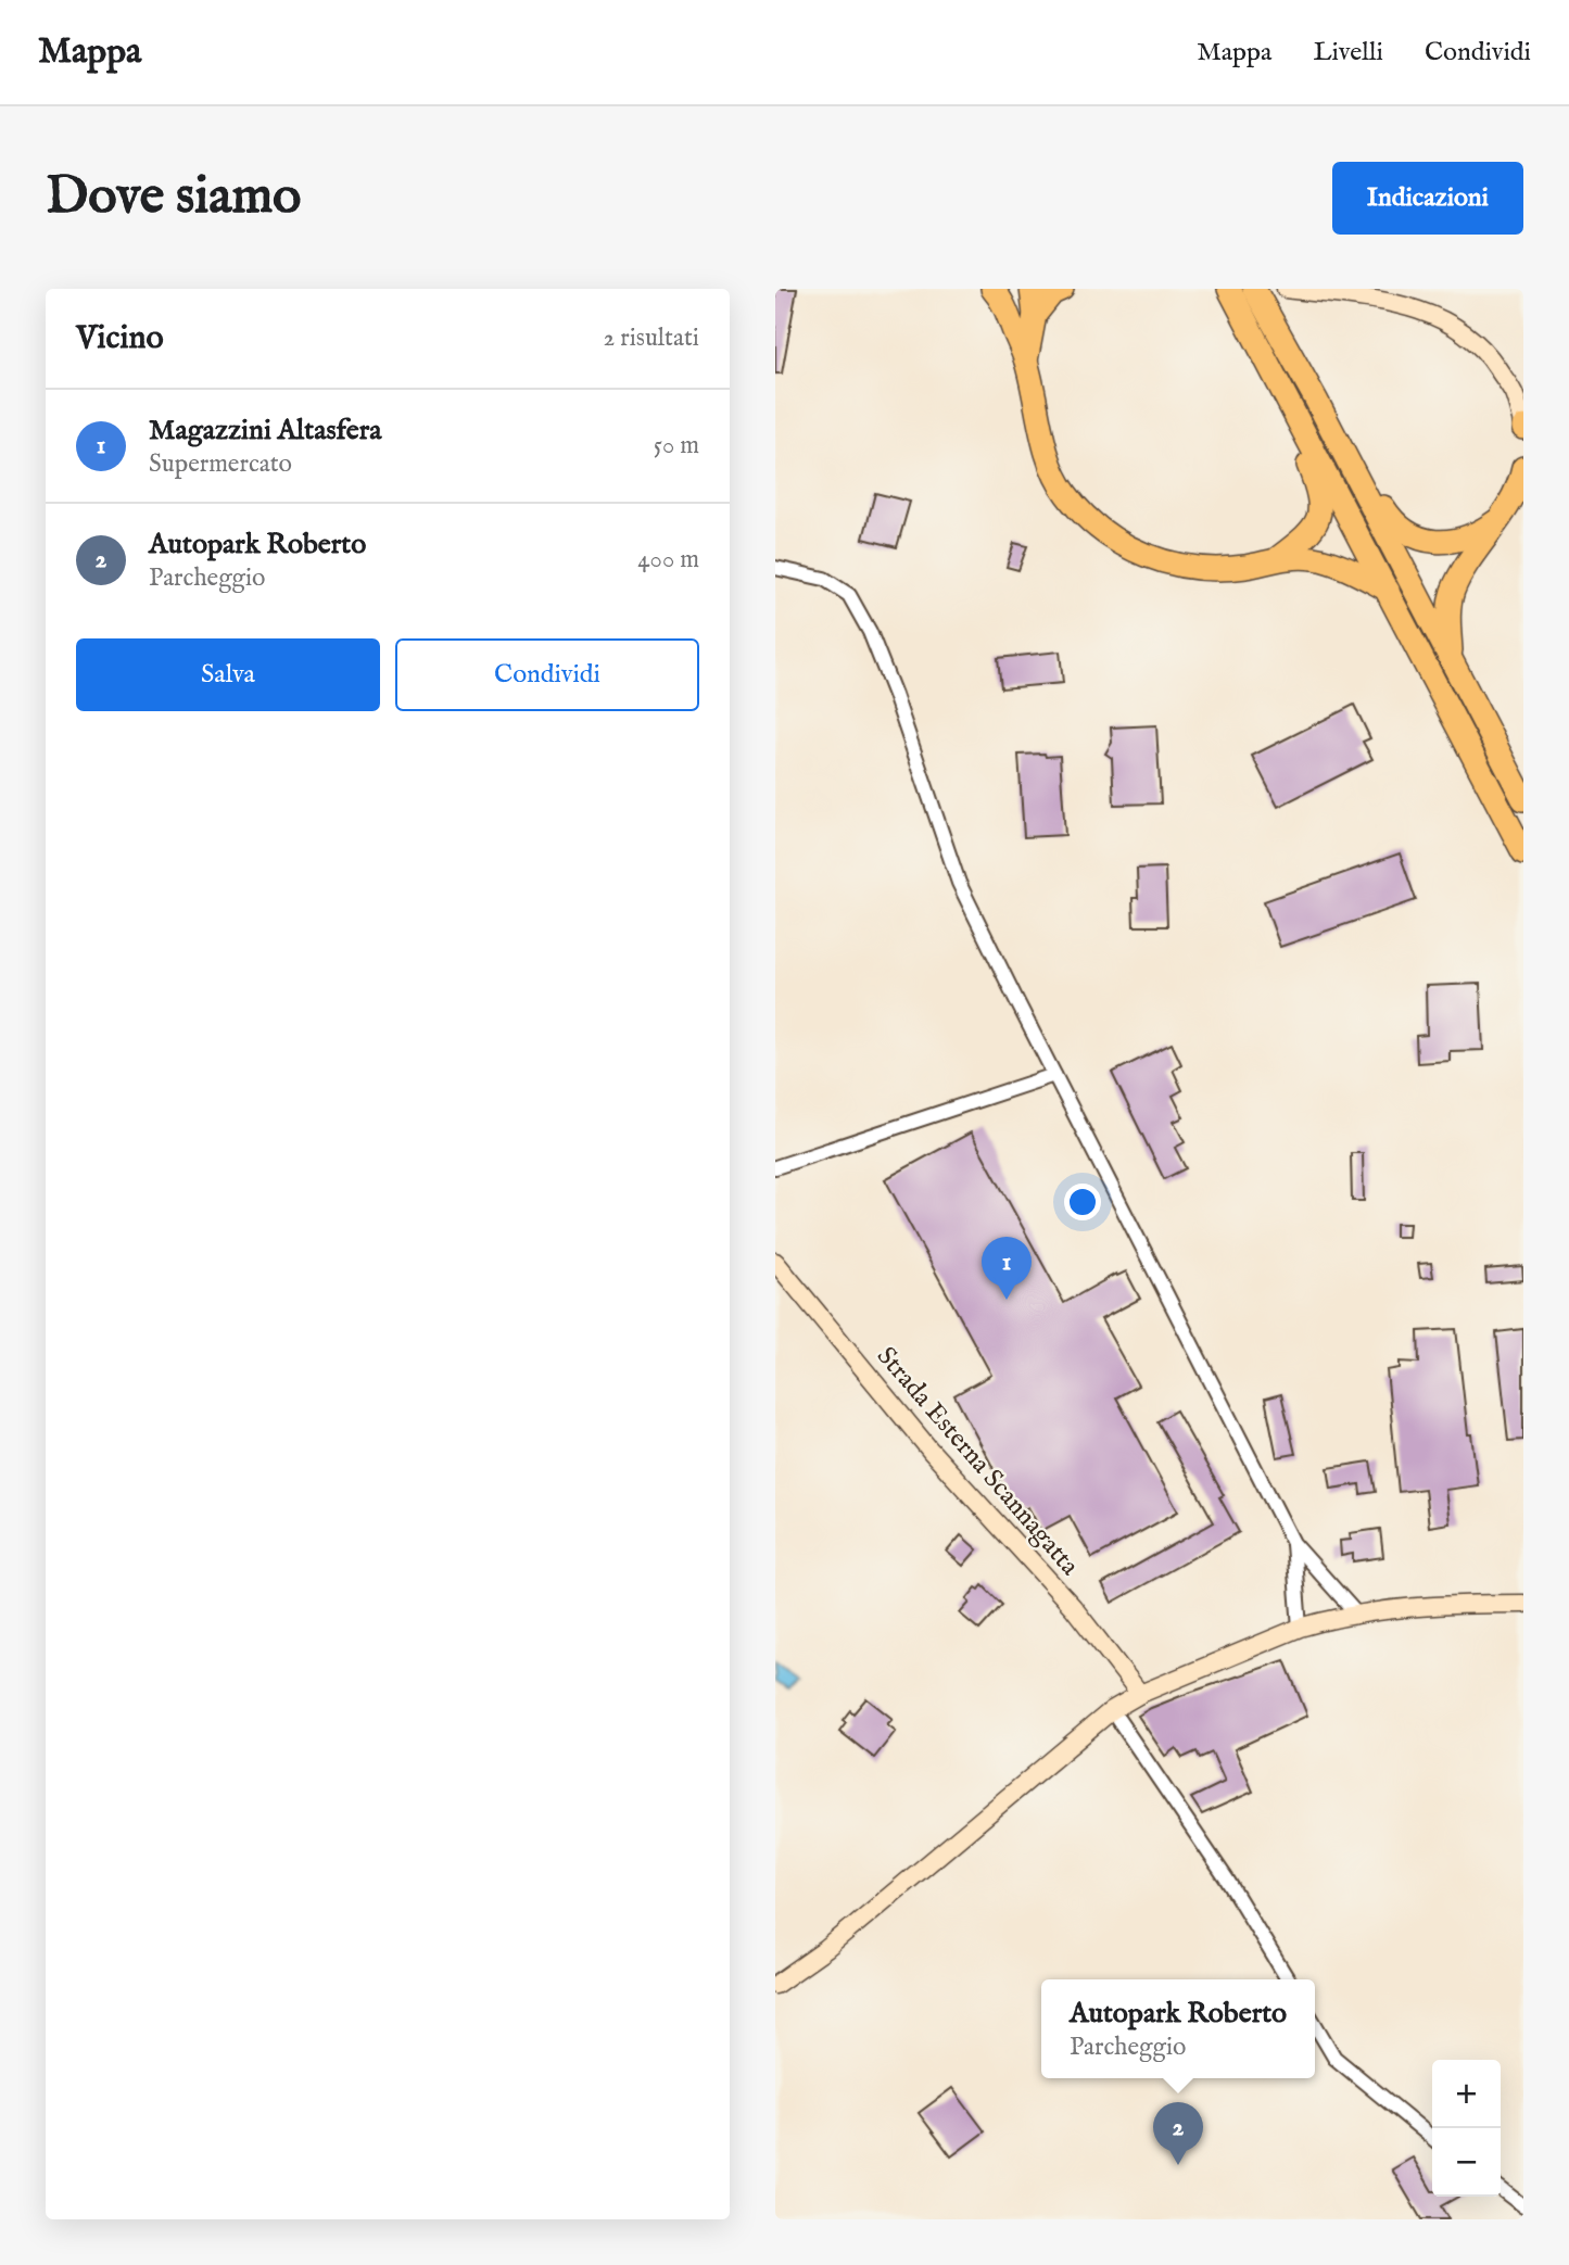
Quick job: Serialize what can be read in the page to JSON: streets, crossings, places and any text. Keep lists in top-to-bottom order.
{
  "streets": {
    "main road": ["Strada Esterna Scannagatta"]
  },
  "page": {
    "header": "Mappa",
    "nav": ["Mappa", "Livelli", "Condividi"],
    "buttons": [
      "Indicazioni",
      ["Salva", "Condividi"]
    ],
    "title": "Dove siamo",
    "heading": ["Vicino", "2 risultati"],
    "list": [
      {
        "mark": "1",
        "name": "Magazzini Altasfera",
        "note": "Supermercato",
        "value": "50 m"
      },
      {
        "mark": "2",
        "name": "Autopark Roberto",
        "note": "Parcheggio",
        "value": "400 m"
      }
    ],
    "pins": ["1", "2"],
    "popup": ["Autopark Roberto", "Parcheggio"],
    "map_buttons": ["+", "−"]
  }
}
